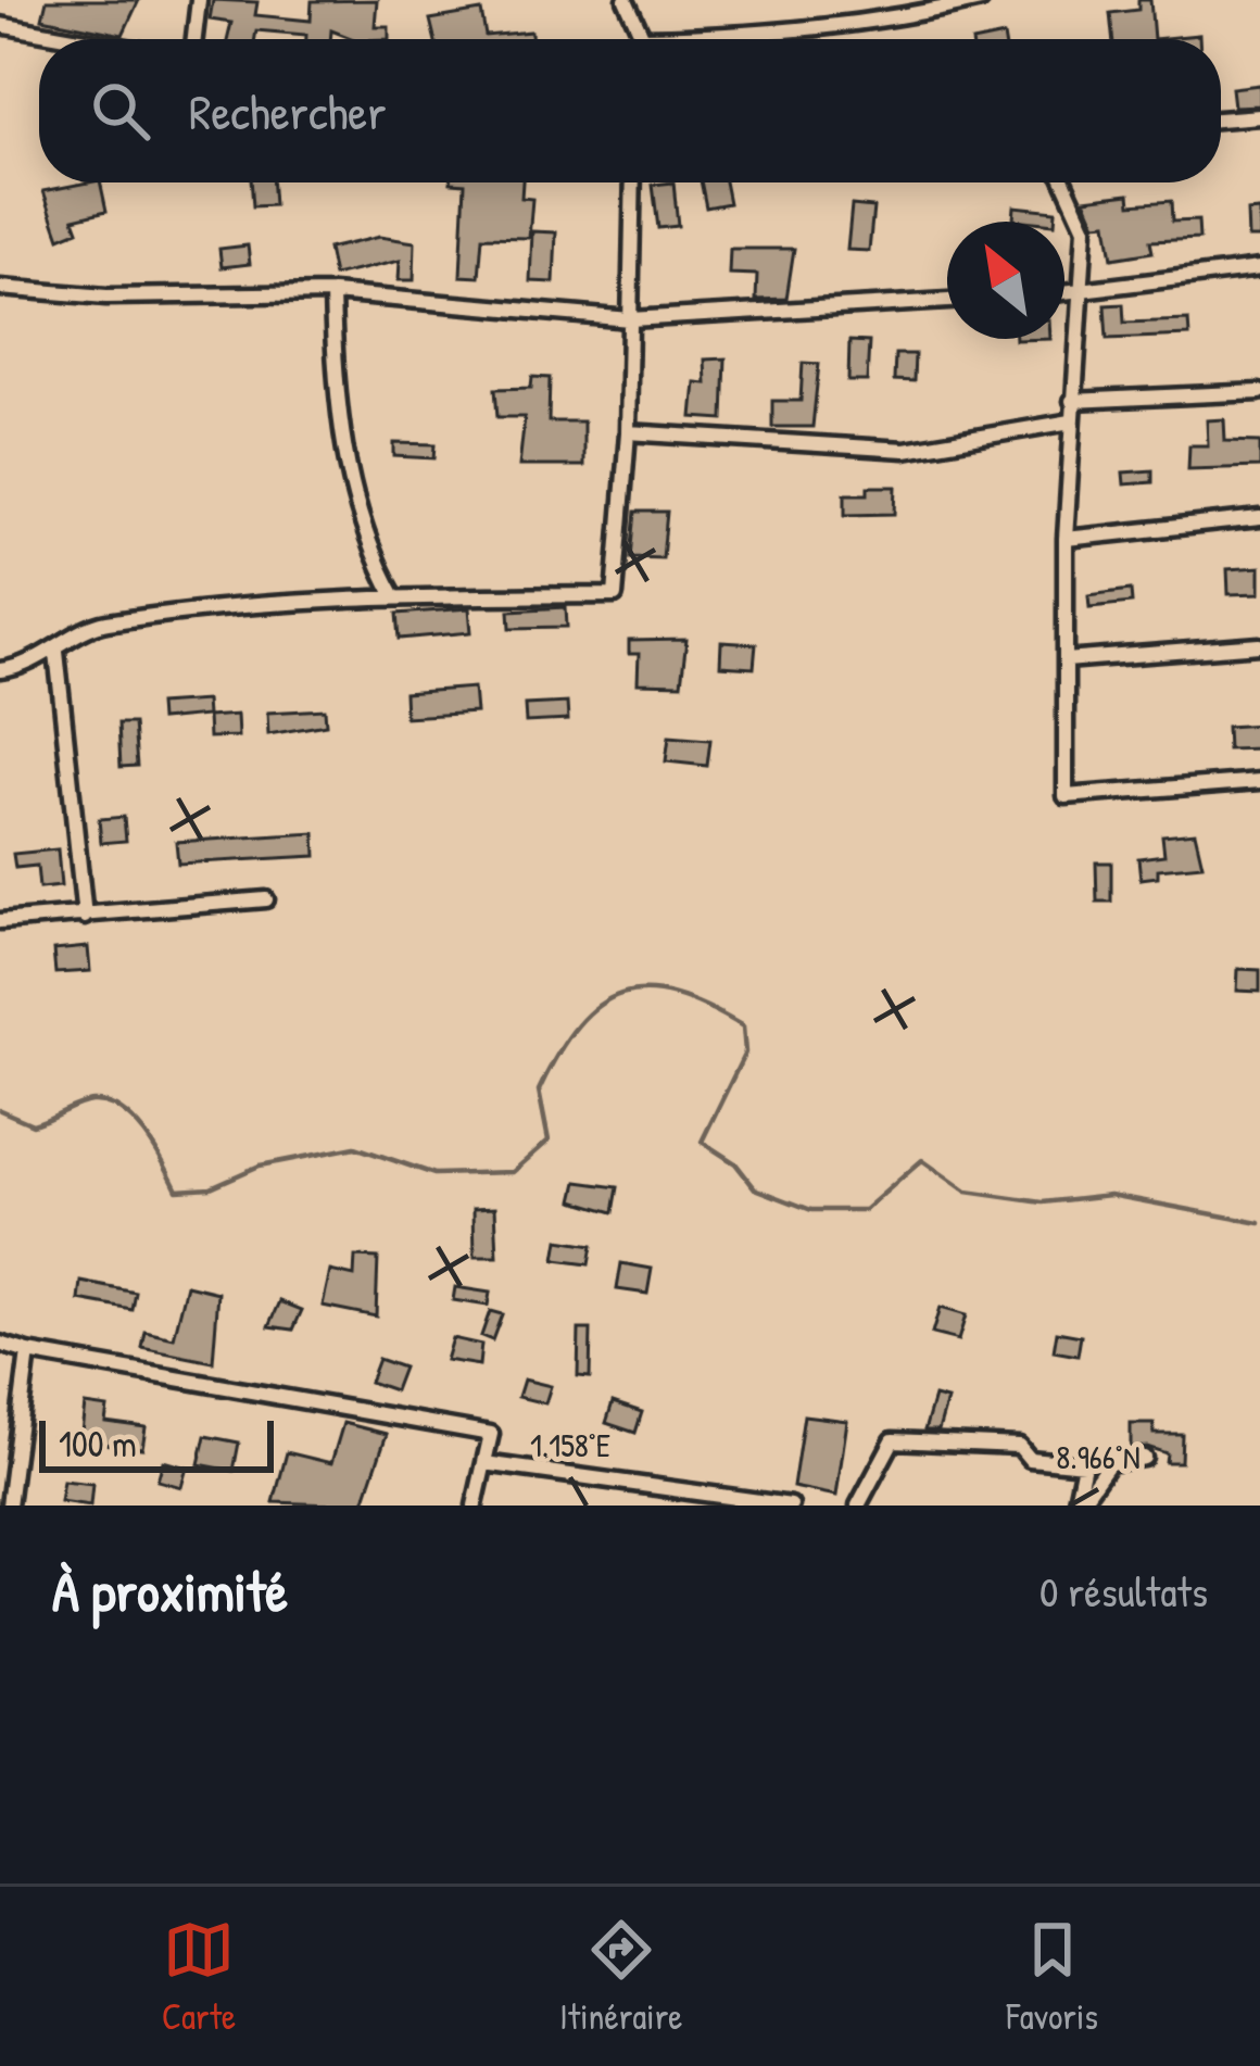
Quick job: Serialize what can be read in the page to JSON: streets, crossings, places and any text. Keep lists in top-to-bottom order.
{
  "scale_bar": "100 m",
  "north": "top left",
  "page": {
    "search": "Rechercher",
    "scale": "100 m",
    "heading": ["À proximité", "0 résultats"],
    "nav": ["Carte", "Itinéraire", "Favoris"]
  },
  "coordinates": ["1.158°E", "8.966°N"]
}
